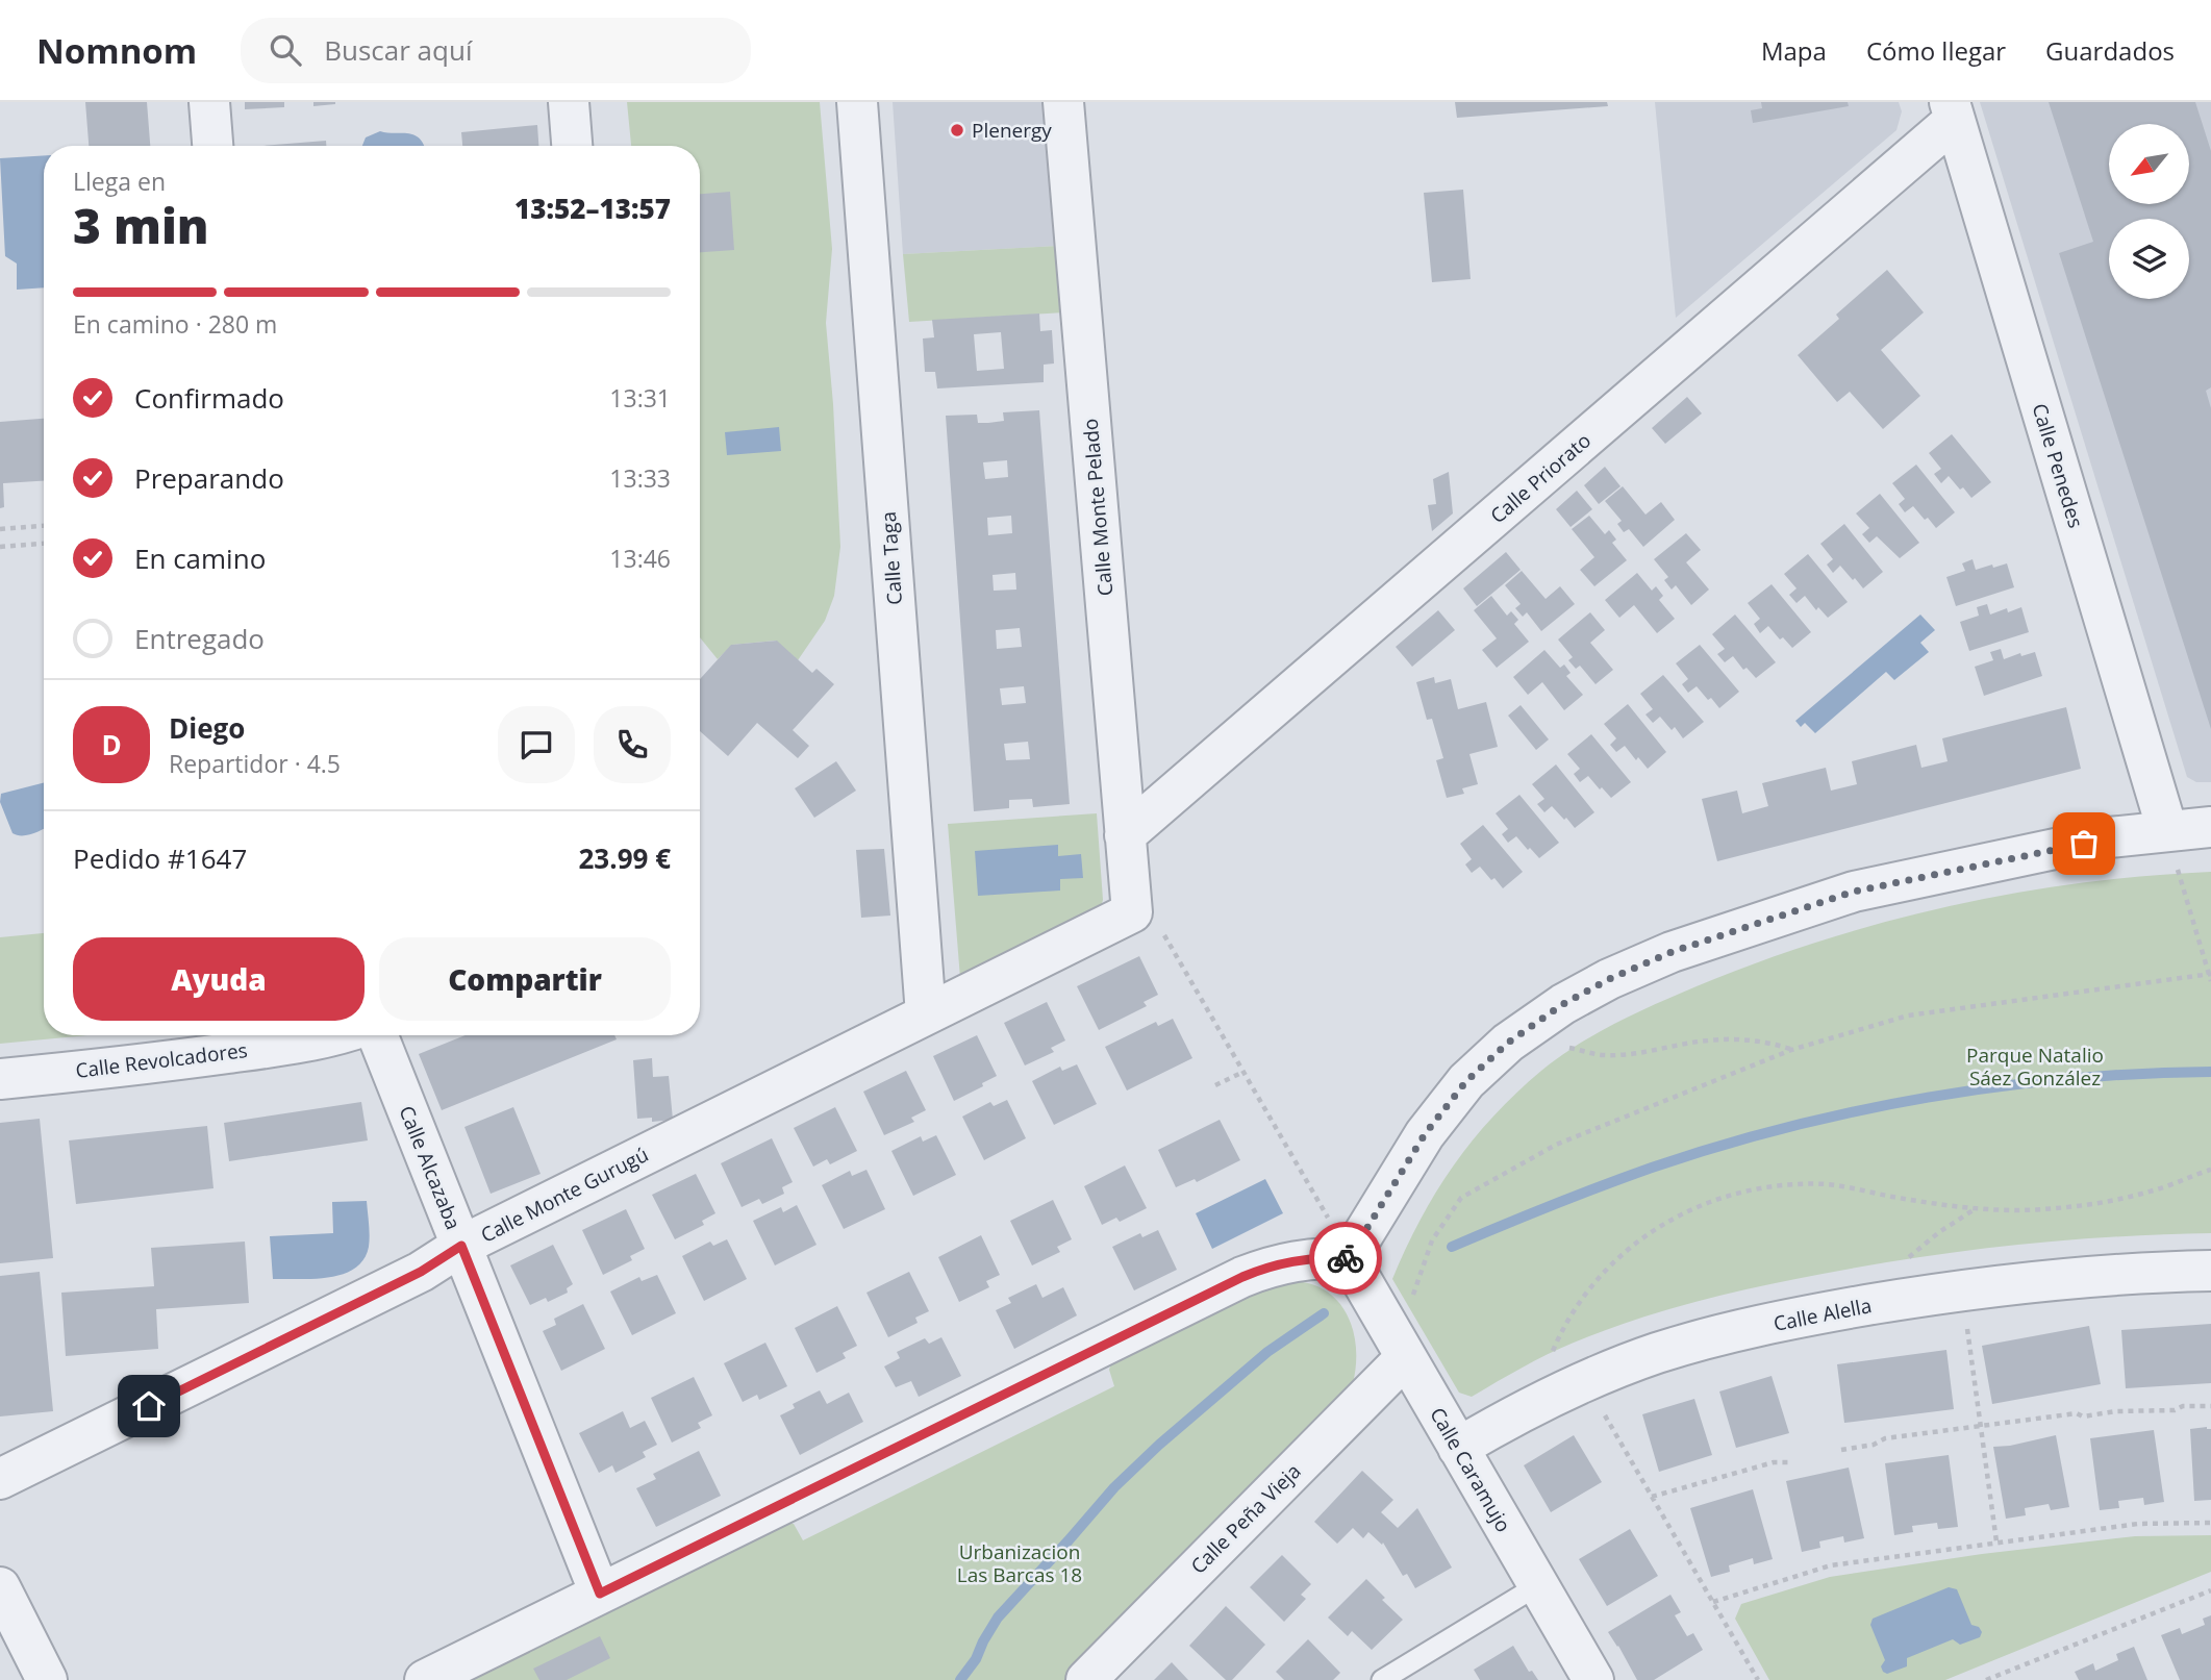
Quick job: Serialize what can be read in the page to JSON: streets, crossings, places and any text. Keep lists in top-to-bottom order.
{
  "streets": {
    "street": [
      "Calle Penedes",
      "Calle Priorato",
      "Calle Monte Pelado",
      "Calle Taga",
      "Calle Revolcadores",
      "Calle Alcazaba",
      "Calle Monte Gurugú",
      "Calle Alella",
      "Calle Caramujo",
      "Calle Peña Vieja"
    ]
  },
  "crossings": [
    ["Calle Penedes", "Calle Priorato"],
    ["Calle Priorato", "Calle Monte Pelado"],
    ["Calle Monte Pelado", "Calle Monte Gurugú"],
    ["Calle Taga", "Calle Monte Gurugú"],
    ["Calle Alcazaba", "Calle Monte Gurugú"],
    ["Calle Alella", "Calle Caramujo"],
    ["Calle Caramujo", "Calle Peña Vieja"]
  ],
  "parks": ["Parque Natalio Sáez González", "Urbanizacion Las Barcas 18"],
  "places": ["Plenergy"],
  "north": "bottom left",
  "page": {
    "header": "Nomnom",
    "search": "Buscar aquí",
    "nav": ["Mapa", "Cómo llegar", "Guardados"],
    "heading": ["3 min", "Llega en", "13:52–13:57"],
    "panel": [
      "Diego",
      "Repartidor · 4.5",
      "Pedido #1647",
      "23.99 €"
    ],
    "bar": "En camino · 280 m",
    "list": [
      ["Confirmado", "13:31"],
      ["Preparando", "13:33"],
      ["En camino", "13:46"],
      "Entregado"
    ],
    "round": "D",
    "buttons": ["Ayuda", "Compartir"]
  }
}
